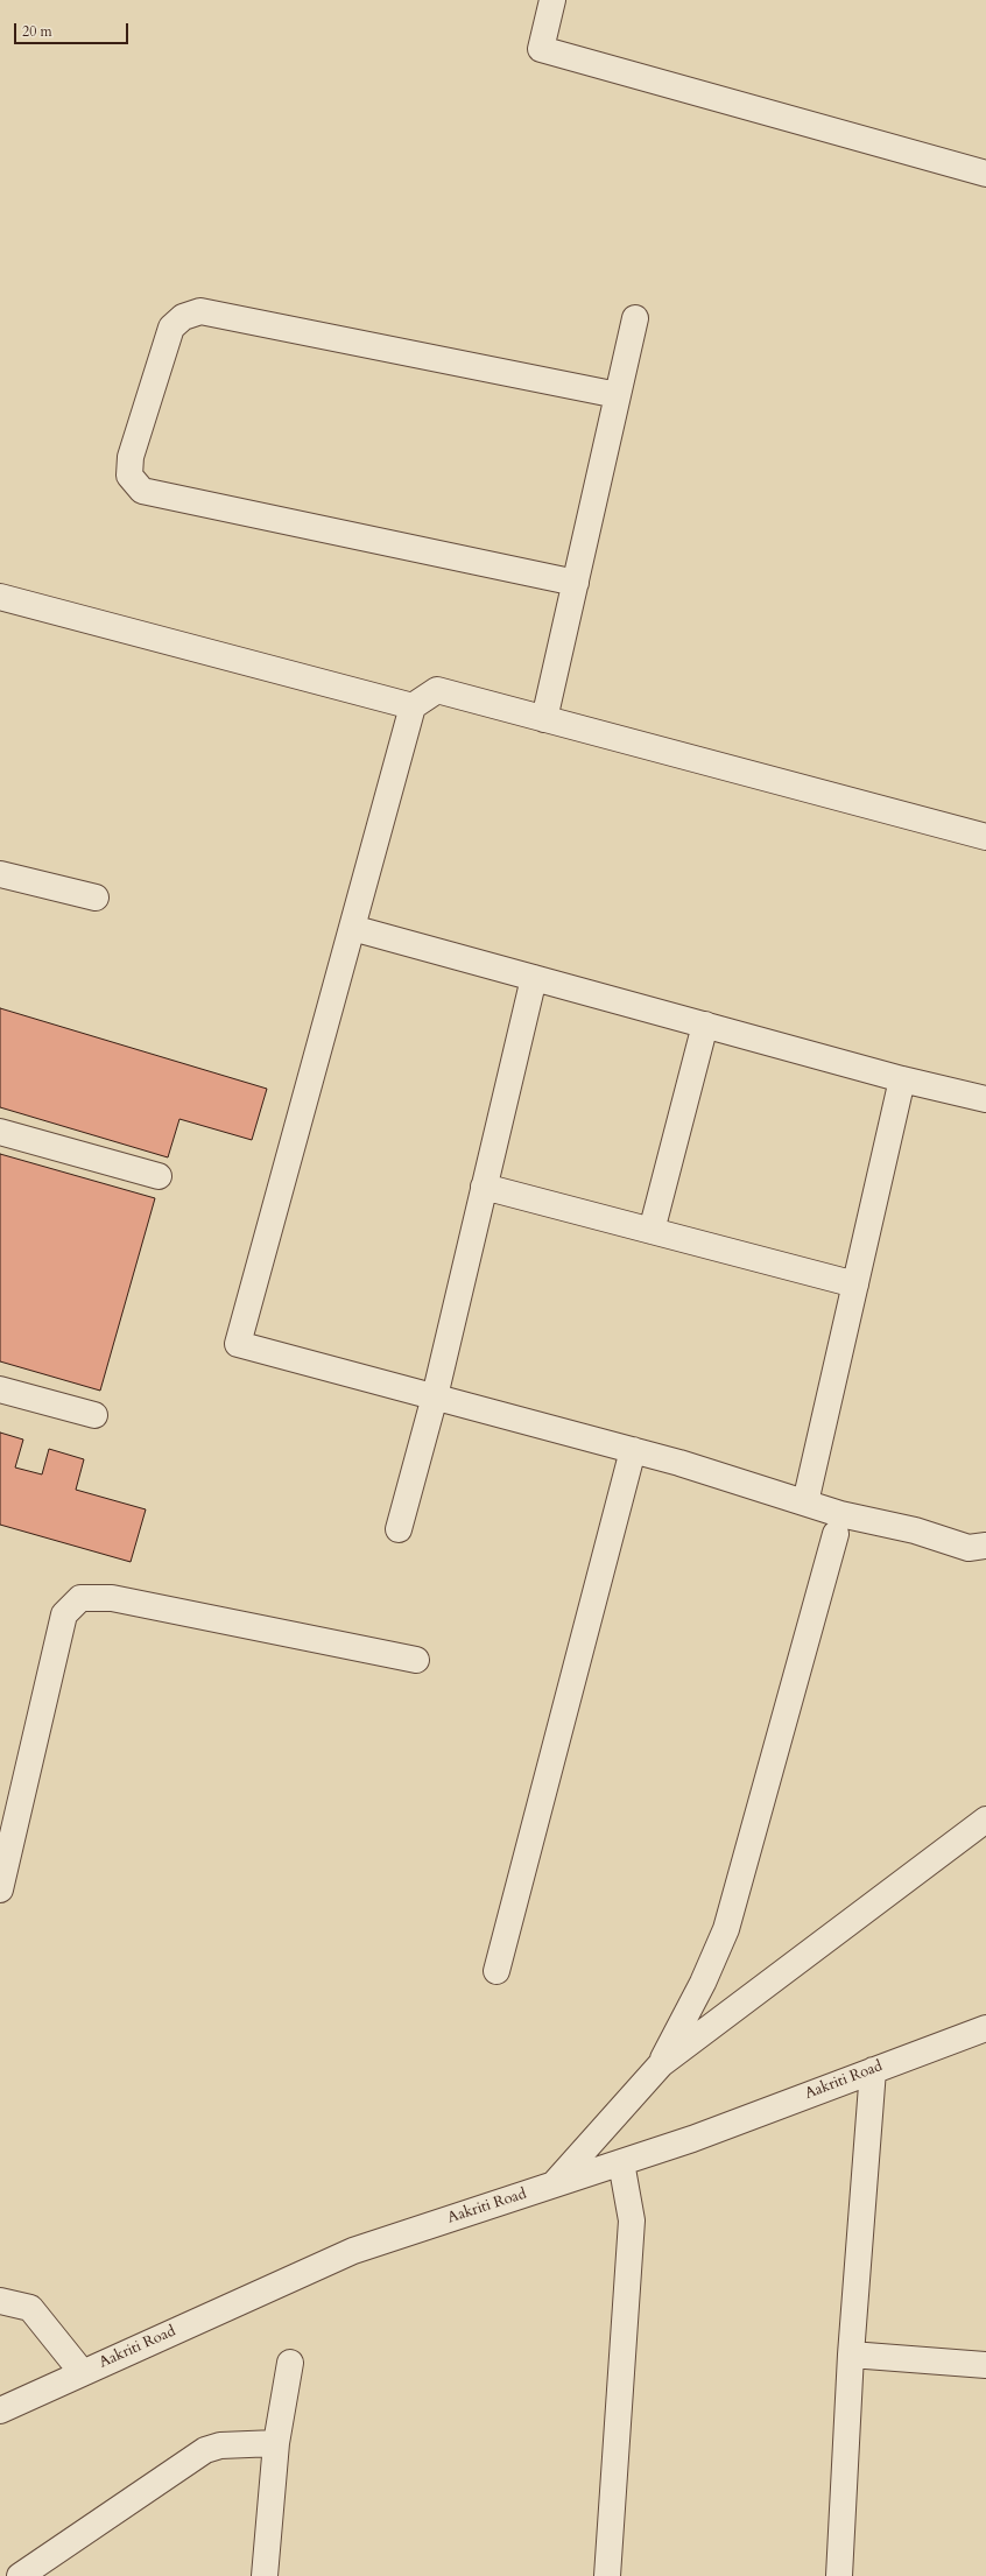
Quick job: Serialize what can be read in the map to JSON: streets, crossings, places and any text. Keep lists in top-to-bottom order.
{
  "streets": {
    "street": ["Aakriti Road"]
  },
  "scale_bar": "20 m"
}
